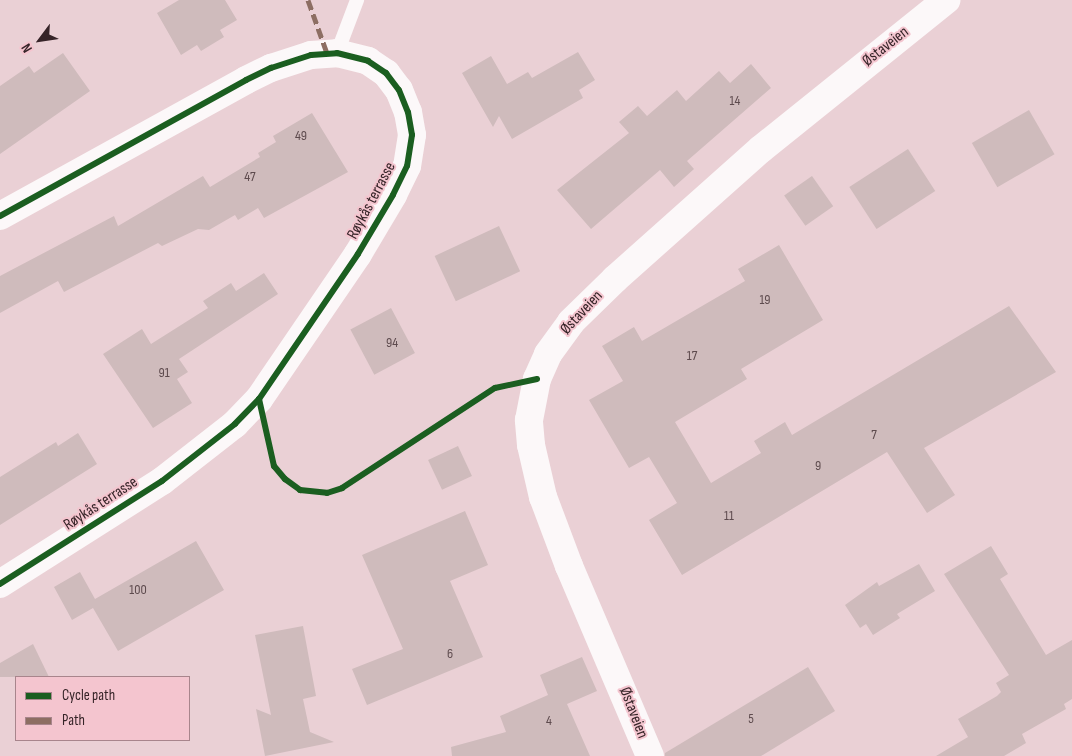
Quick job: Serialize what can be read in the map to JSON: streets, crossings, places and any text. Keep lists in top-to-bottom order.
{
  "streets": {
    "street": ["Østaveien", "Røykås terrasse"]
  },
  "house_numbers": [
    "14",
    "49",
    "47",
    "19",
    "94",
    "17",
    "91",
    "7",
    "9",
    "11",
    "100",
    "6",
    "5",
    "4"
  ],
  "legend": ["Cycle path", "Path"],
  "north": "bottom left"
}
